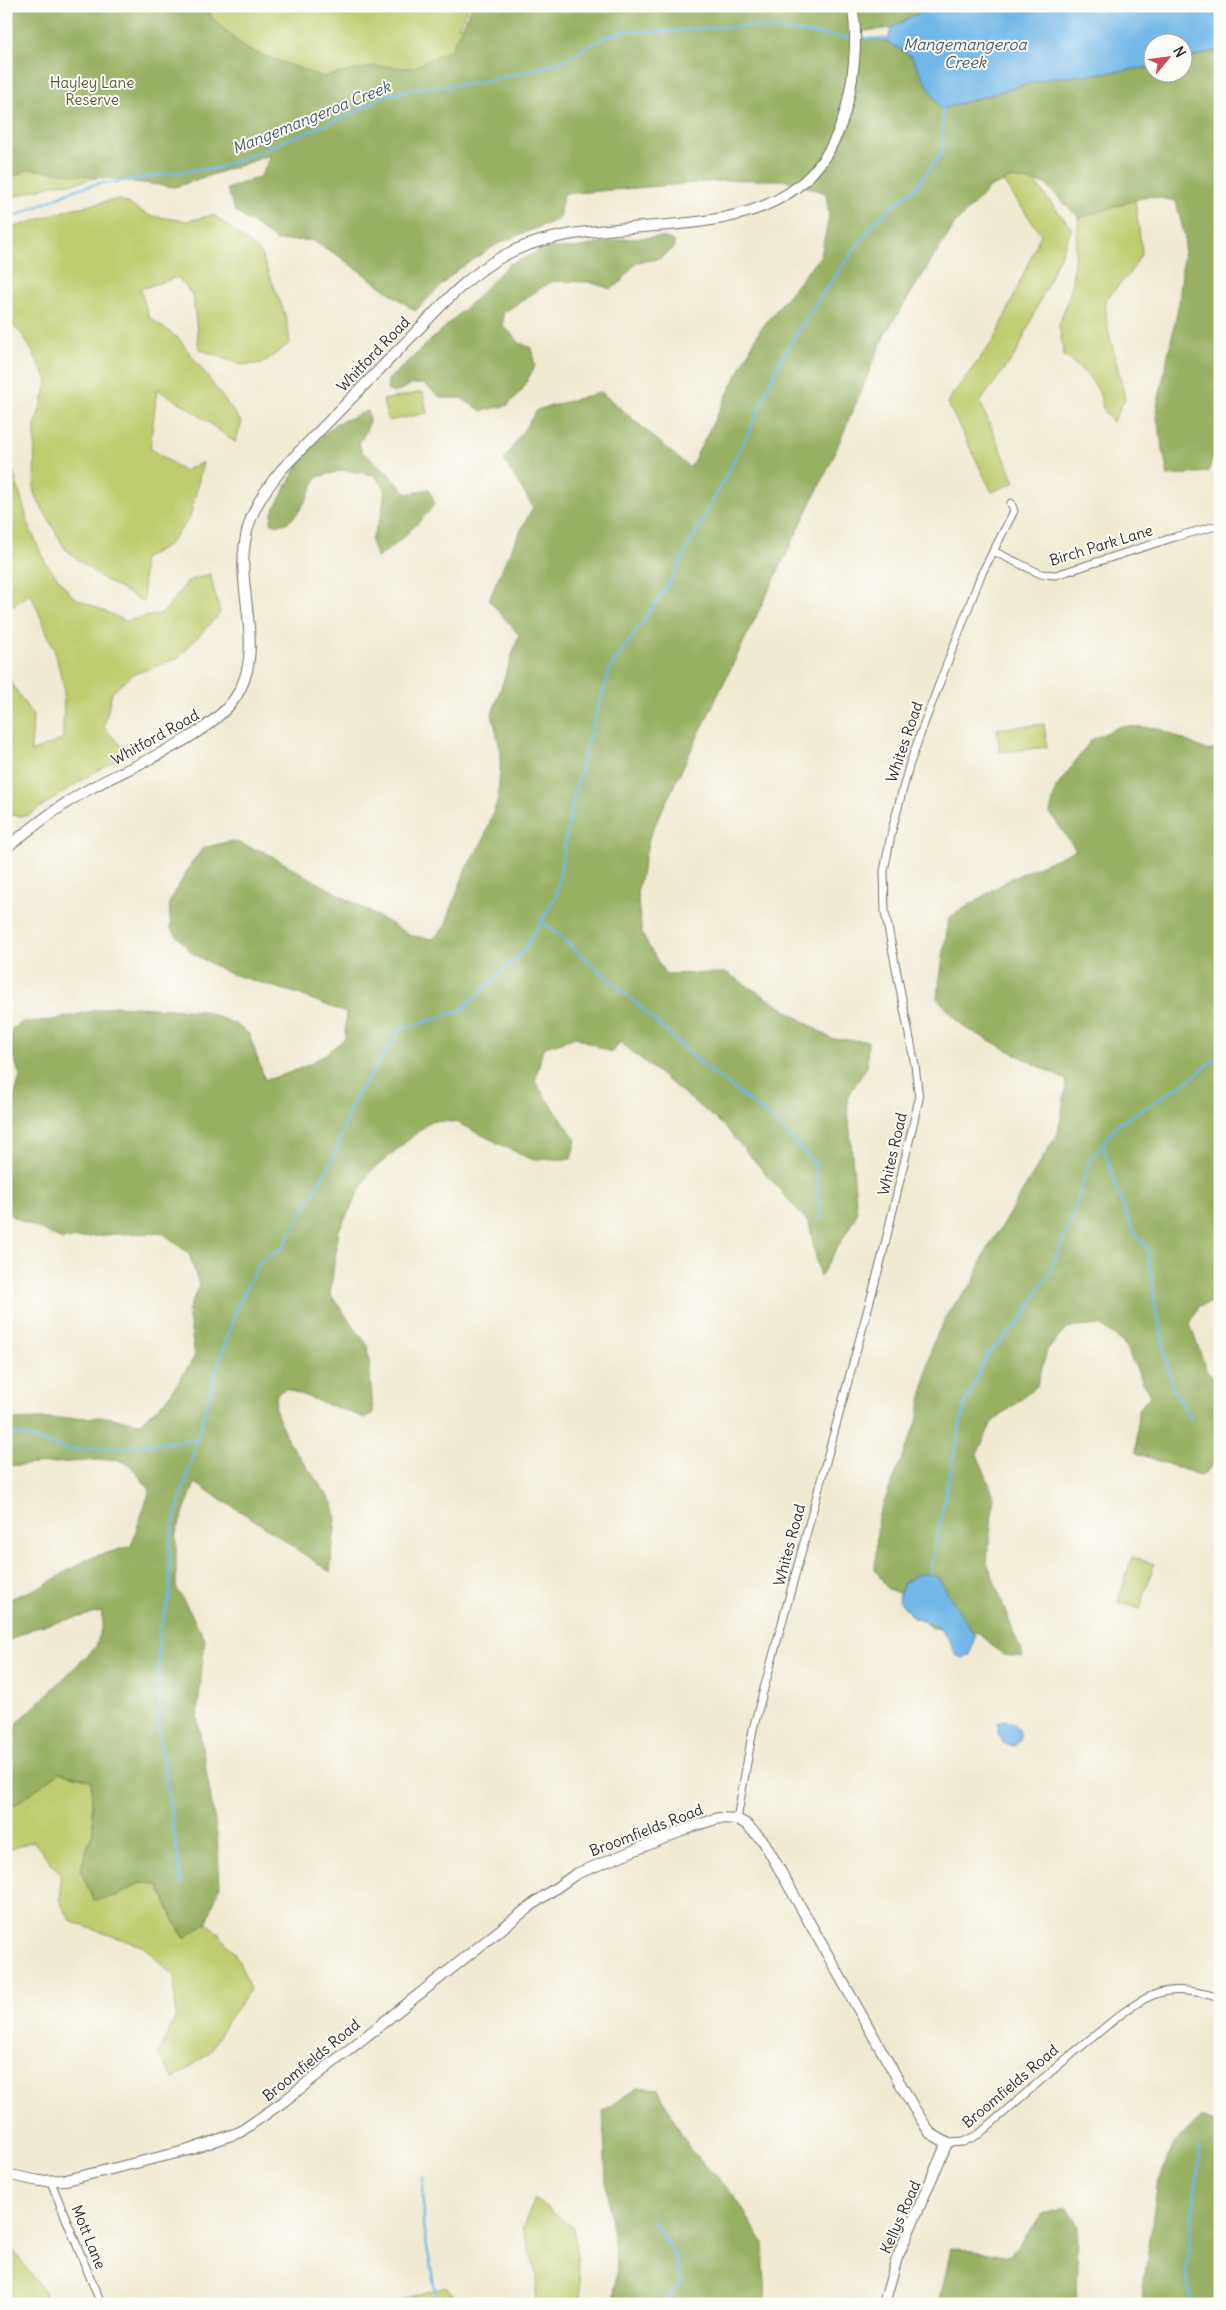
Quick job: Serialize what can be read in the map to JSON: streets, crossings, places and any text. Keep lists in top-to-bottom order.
{
  "streets": {
    "street": [
      "Whitford Road",
      "Birch Park Lane",
      "Whites Road",
      "Broomfields Road",
      "Kellys Road",
      "Mott Lane"
    ]
  },
  "crossings": [
    ["Birch Park Lane", "Whites Road"],
    ["Whites Road", "Broomfields Road"],
    ["Broomfields Road", "Kellys Road"],
    ["Broomfields Road", "Mott Lane"]
  ],
  "water": ["Mangemangeroa Creek"],
  "parks": ["Hayley Lane Reserve"],
  "north": "top right"
}
